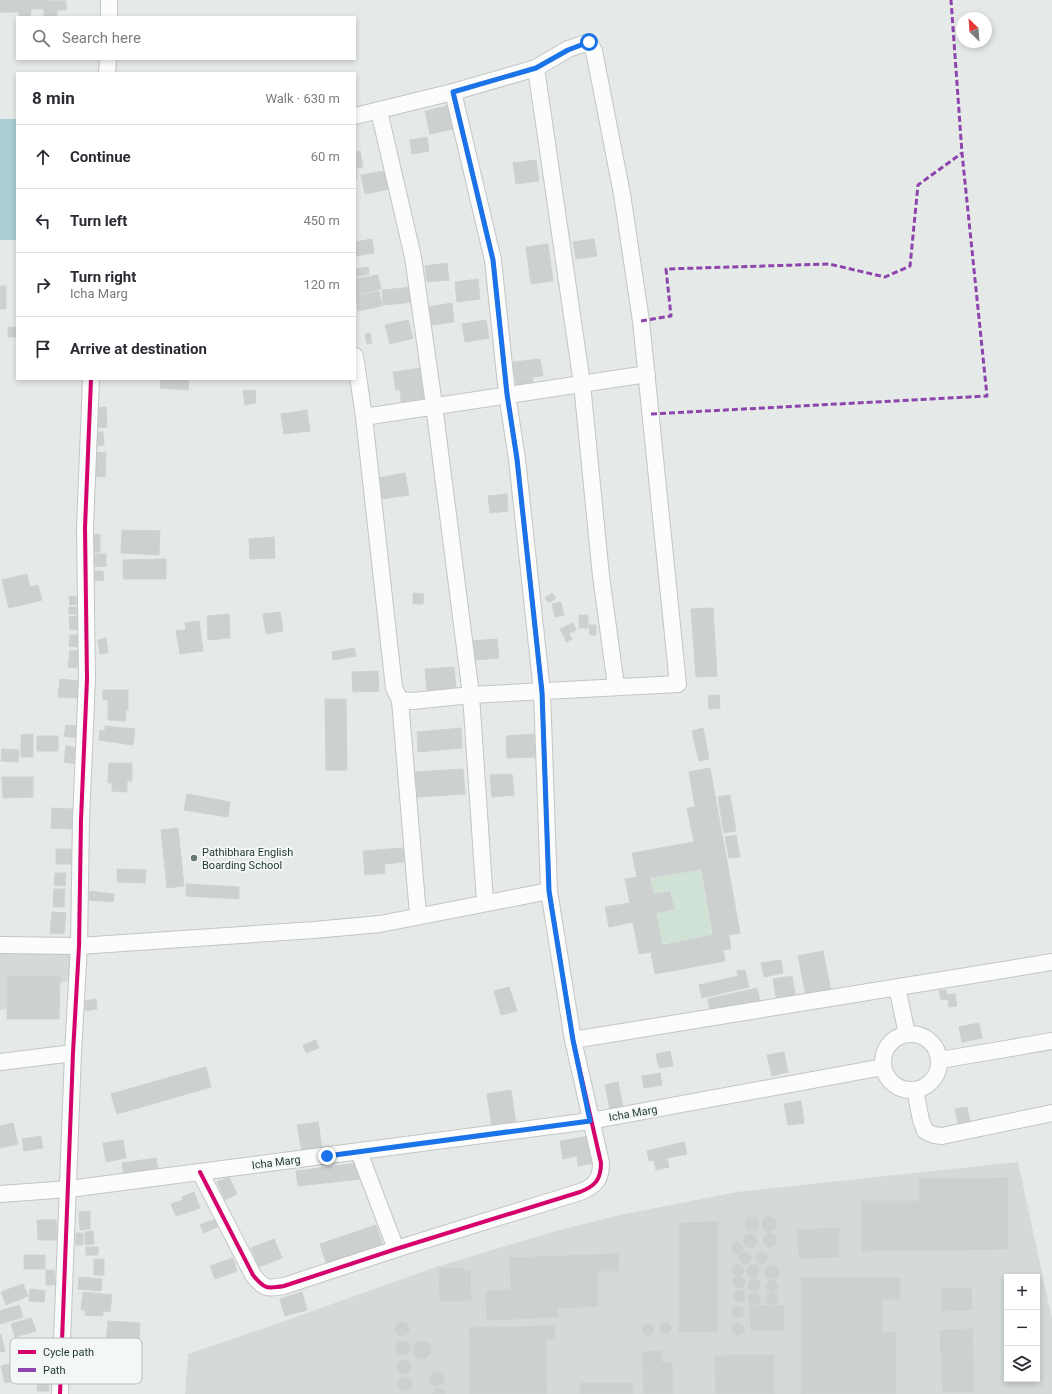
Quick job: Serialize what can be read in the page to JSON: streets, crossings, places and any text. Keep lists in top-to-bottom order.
{
  "streets": {
    "street": ["Icha Marg"]
  },
  "places": ["Pathibhara English Boarding School"],
  "legend": ["Cycle path", "Path"],
  "north": "top left",
  "page": {
    "search": "Search here",
    "heading": ["8 min", "Walk · 630 m"],
    "list": [
      ["Continue", "60 m"],
      ["Turn left", "450 m"],
      ["Turn right", "Icha Marg", "120 m"],
      "Arrive at destination"
    ],
    "map_buttons": ["+", "−"]
  }
}
